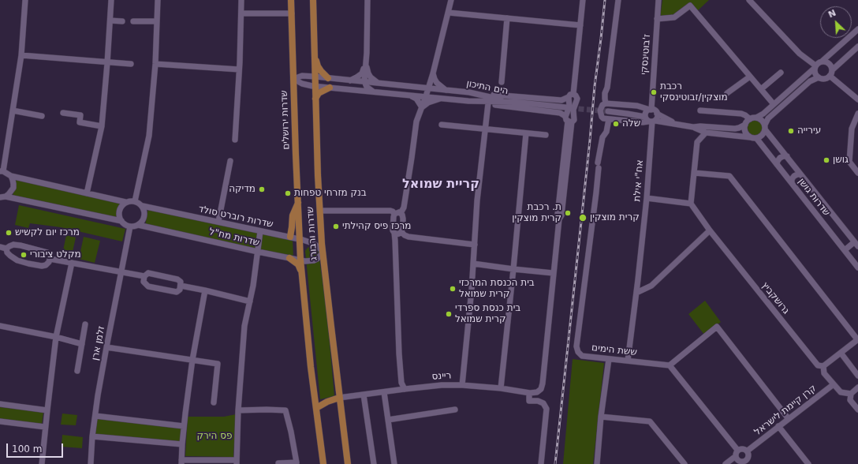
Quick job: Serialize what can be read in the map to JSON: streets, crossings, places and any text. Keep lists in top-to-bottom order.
{
  "streets": {
    "main road": ["שדרות ירושלים", "שדרות ורבורג", "ריינס"],
    "street": [
      "ז'בוטינסקי",
      "הים התיכון",
      "אח\"י אילת",
      "שדרות גושן",
      "שדרות רוברט סולד",
      "שדרות מח\"ל",
      "גרושקביץ",
      "זלמן ארן",
      "ששת הימים",
      "קרן קיימת לישראל"
    ]
  },
  "crossings": [
    ["ז'בוטינסקי", "אח\"י אילת"],
    ["הים התיכון", "שדרות ירושלים"],
    ["הים התיכון", "שדרות ורבורג"],
    ["שדרות ירושלים", "שדרות רוברט סולד"],
    ["שדרות ירושלים", "שדרות ורבורג"],
    ["אח\"י אילת", "ששת הימים"],
    ["שדרות רוברט סולד", "שדרות ורבורג"],
    ["שדרות רוברט סולד", "שדרות מח\"ל"],
    ["שדרות רוברט סולד", "זלמן ארן"],
    ["שדרות ורבורג", "שדרות מח\"ל"],
    ["שדרות ורבורג", "ריינס"],
    ["שדרות מח\"ל", "זלמן ארן"],
    ["גרושקביץ", "קרן קיימת לישראל"]
  ],
  "districts": ["קריית שמואל"],
  "parks": ["פס הירק"],
  "places": [
    "רכבת מוצקין/זבוטינסקי",
    "שלה",
    "עירייה",
    "גושן",
    "מדיקה",
    "בנק מזרחי טפחות",
    "ת. רכבת קרית מוצקין",
    "קרית מוצקין",
    "מרכז פיס קהילתי",
    "מרכז יום לקשיש",
    "מקלט ציבורי",
    "בית הכנסת המרכזי קרית שמואל",
    "בית כנסת ספרדי קרית שמואל"
  ],
  "scale_bar": "100 m",
  "north": "top left"
}
